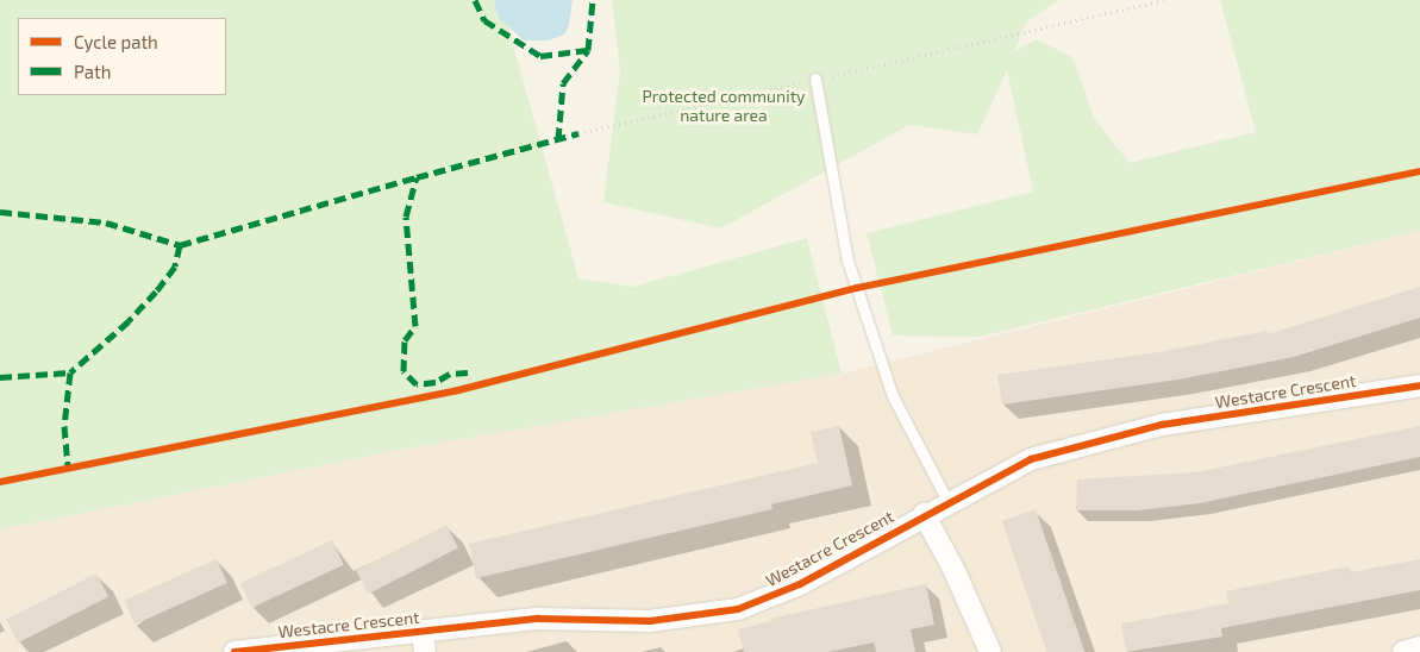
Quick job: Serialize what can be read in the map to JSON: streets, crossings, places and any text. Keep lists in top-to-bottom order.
{
  "streets": {
    "street": ["Westacre Crescent"]
  },
  "parks": ["Protected community nature area"],
  "legend": ["Cycle path", "Path"]
}
